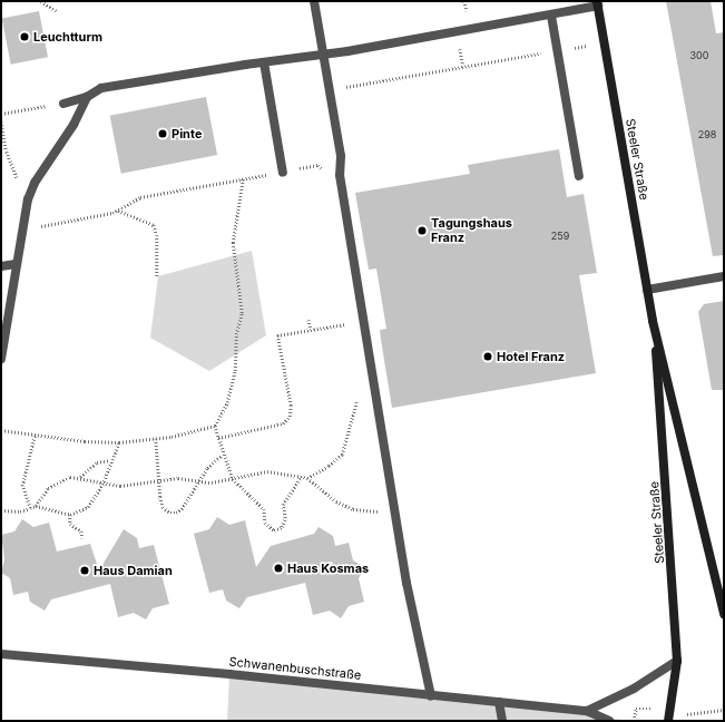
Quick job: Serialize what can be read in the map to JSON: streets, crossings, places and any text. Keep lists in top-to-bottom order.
{
  "streets": {
    "main road": ["Steeler Straße"],
    "street": ["Schwanenbuschstraße"]
  },
  "places": [
    "Leuchtturm",
    "Pinte",
    "Tagungshaus Franz",
    "Hotel Franz",
    "Haus Kosmas",
    "Haus Damian"
  ],
  "house_numbers": ["300", "298", "259"]
}
